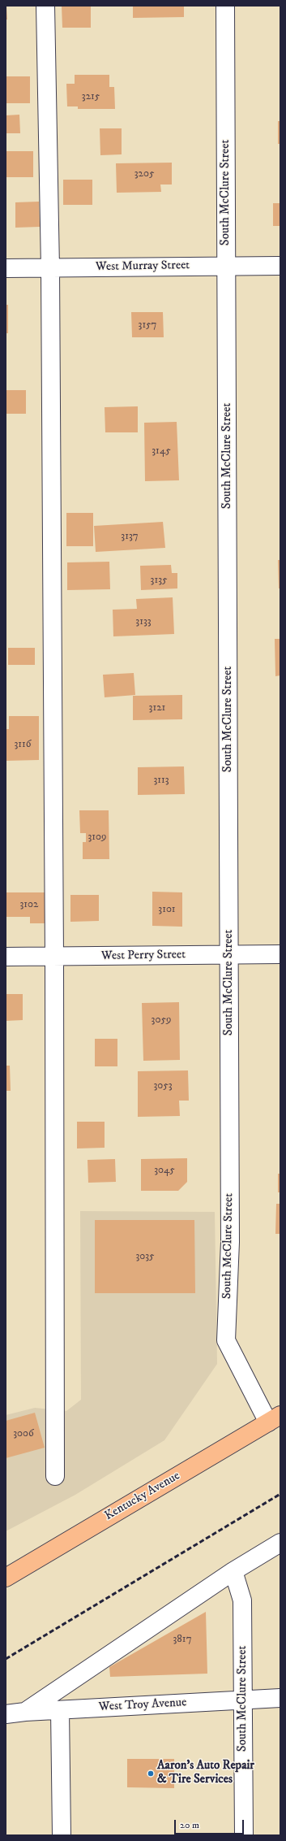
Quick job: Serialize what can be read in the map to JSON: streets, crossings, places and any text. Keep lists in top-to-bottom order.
{
  "streets": {
    "main road": ["Kentucky Avenue"],
    "street": [
      "South McClure Street",
      "West Murray Street",
      "West Perry Street",
      "West Troy Avenue"
    ]
  },
  "crossings": [
    ["South McClure Street", "West Murray Street"],
    ["South McClure Street", "West Perry Street"],
    ["South McClure Street", "Kentucky Avenue"],
    ["South McClure Street", "West Troy Avenue"]
  ],
  "places": ["Aaron's Auto Repair & Tire Services"],
  "house_numbers": [
    "3215",
    "3205",
    "3157",
    "3145",
    "3137",
    "3135",
    "3133",
    "3121",
    "3116",
    "3113",
    "3109",
    "3102",
    "3101",
    "3059",
    "3053",
    "3045",
    "3035",
    "3006",
    "3817"
  ],
  "scale_bar": "20 m"
}
